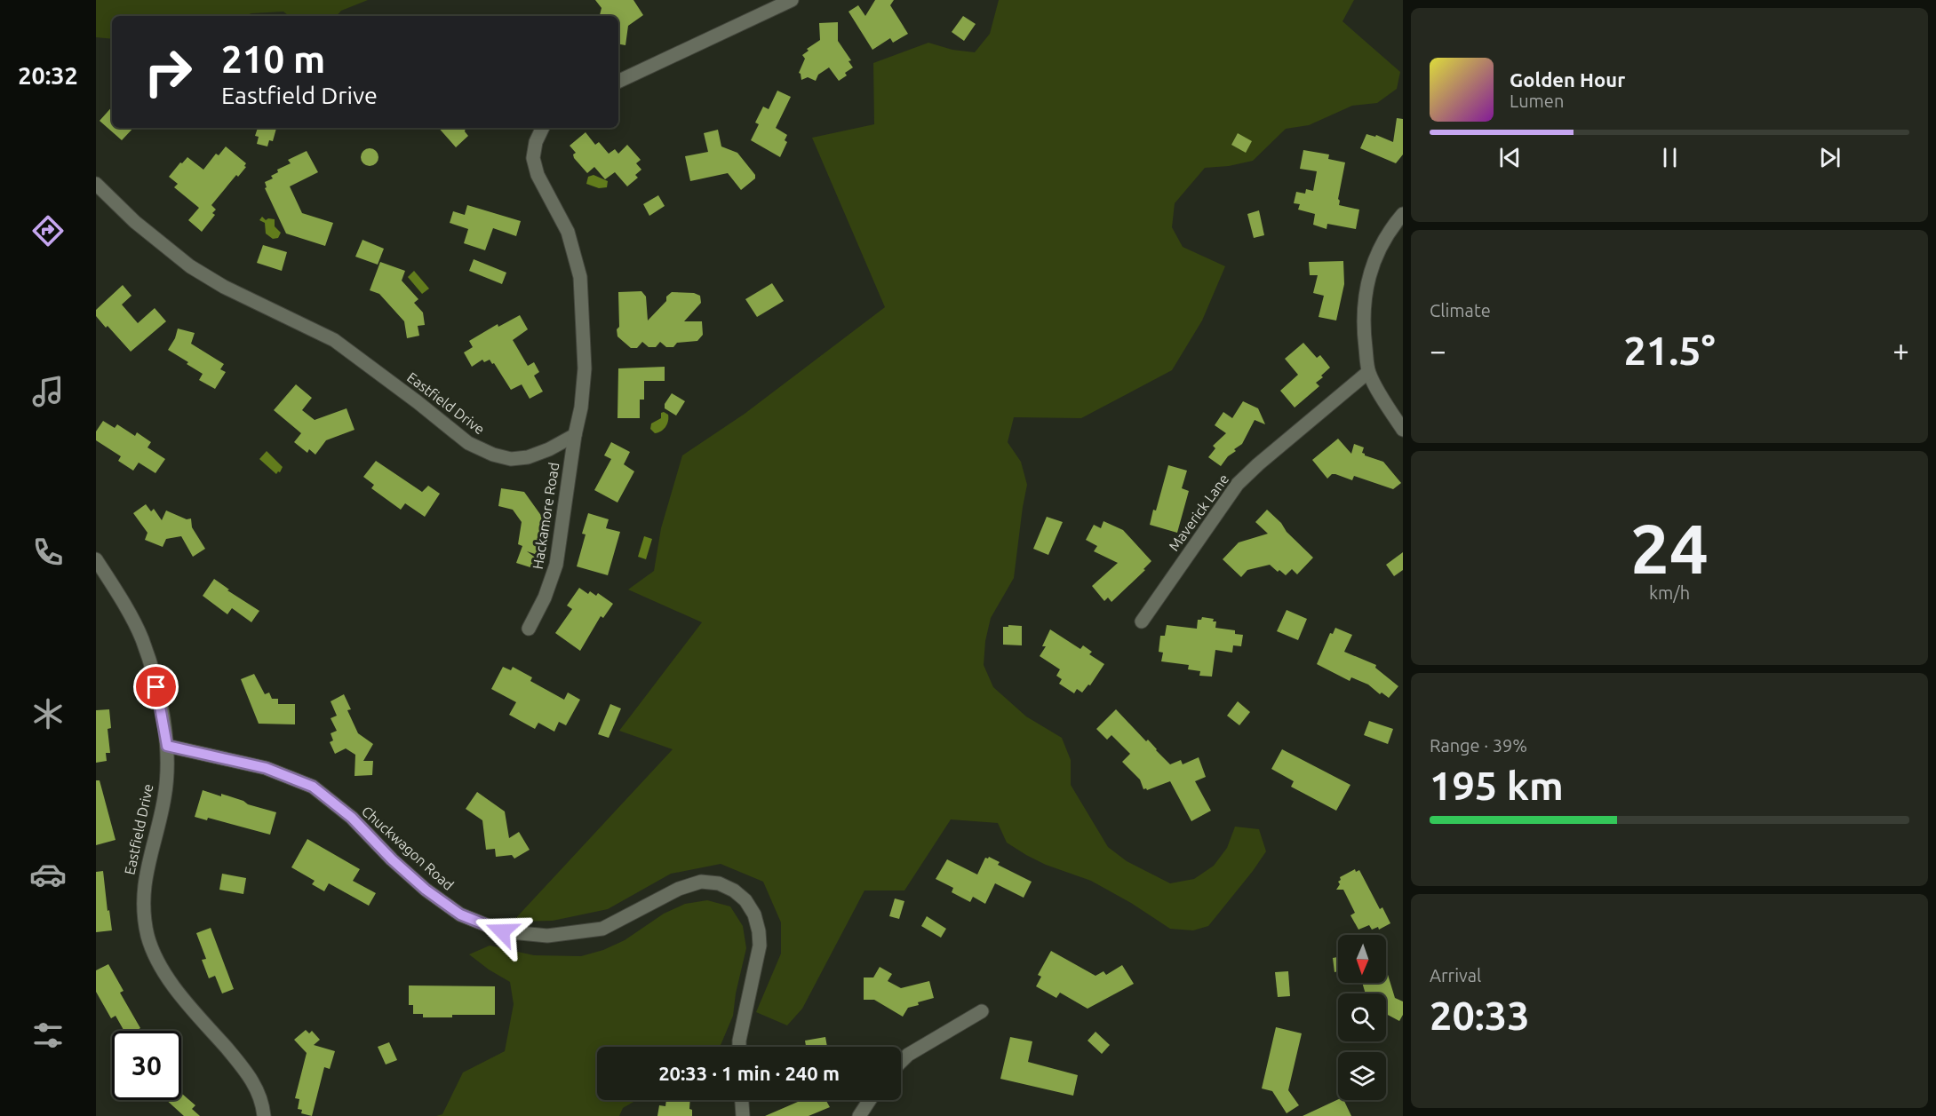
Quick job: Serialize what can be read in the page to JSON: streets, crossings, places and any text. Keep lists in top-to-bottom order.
{
  "streets": {
    "street": [
      "Eastfield Drive",
      "Maverick Lane",
      "Hackamore Road",
      "Chuckwagon Road"
    ]
  },
  "crossings": [
    ["Eastfield Drive", "Hackamore Road"],
    ["Eastfield Drive", "Chuckwagon Road"]
  ],
  "north": "bottom",
  "page": {
    "tabs": "20:32",
    "turn": ["210 m", "Eastfield Drive"],
    "song": ["Golden Hour", "Lumen"],
    "tile": [
      "Climate",
      ["24", "km/h"],
      ["Range · 39%", "195 km"],
      ["Arrival", "20:33"]
    ],
    "heat": ["−", "21.5°", "+"],
    "limit": "30",
    "trip": "20:33 · 1 min · 240 m"
  }
}
